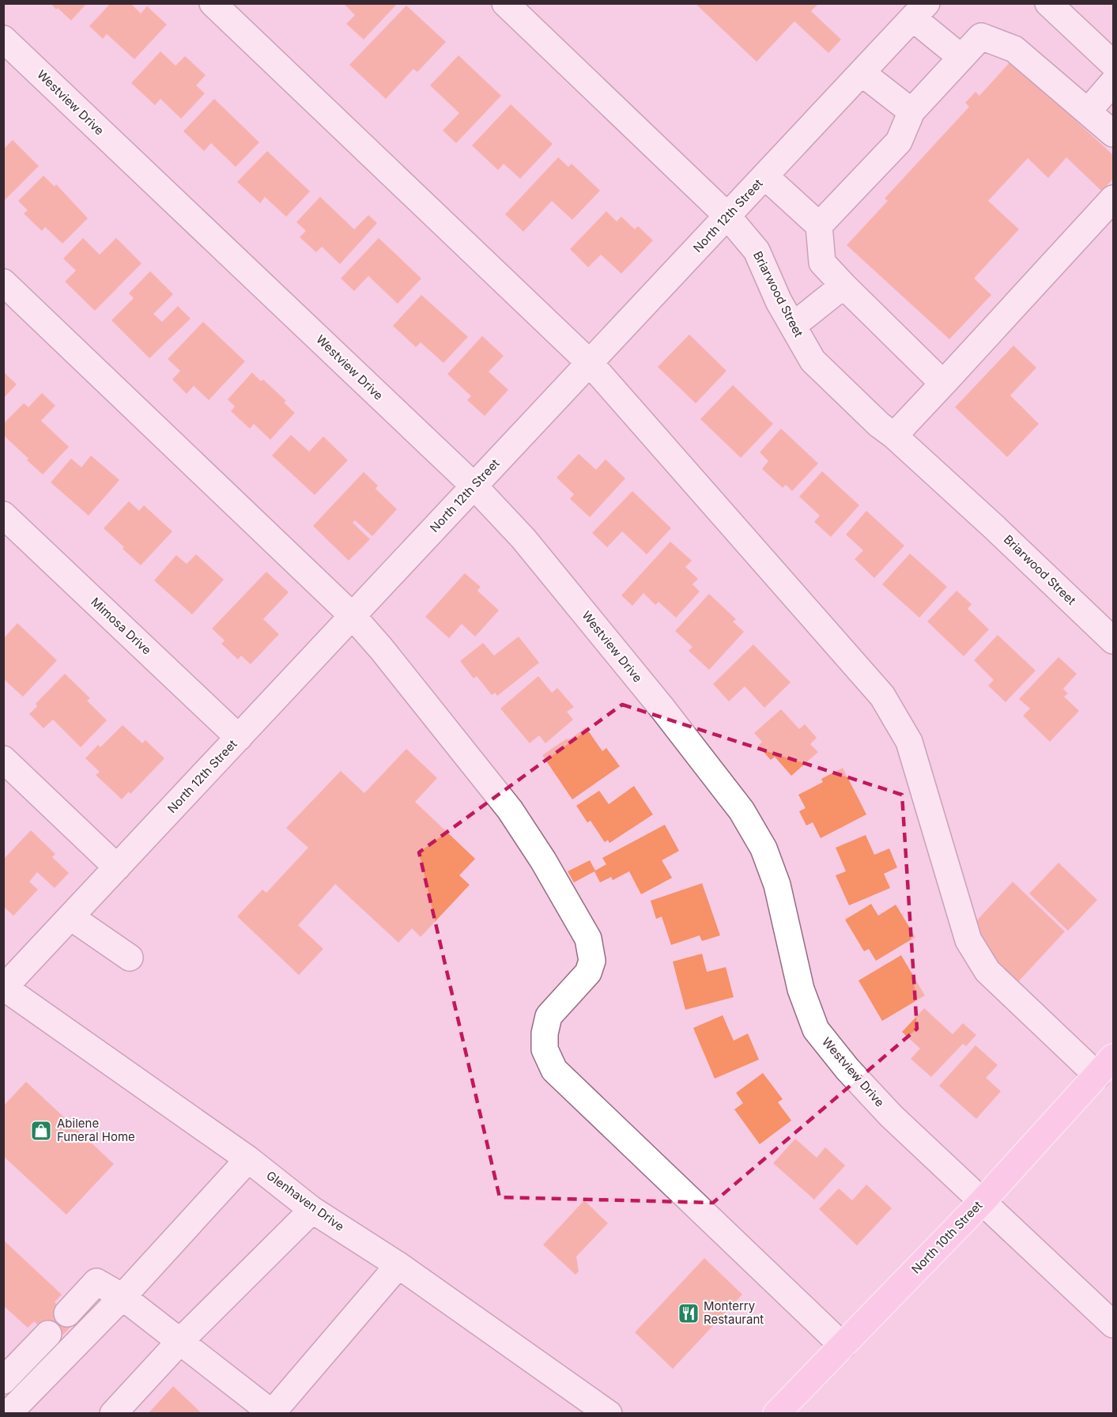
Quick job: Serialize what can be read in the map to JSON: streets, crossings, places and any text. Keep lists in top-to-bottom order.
{
  "streets": {
    "main road": ["North 10th Street"],
    "street": [
      "Westview Drive",
      "North 12th Street",
      "Briarwood Street",
      "Mimosa Drive",
      "Glenhaven Drive"
    ]
  },
  "crossings": [
    ["Westview Drive", "North 12th Street"],
    ["Westview Drive", "North 10th Street"],
    ["North 12th Street", "Briarwood Street"],
    ["North 12th Street", "Mimosa Drive"],
    ["North 12th Street", "Glenhaven Drive"]
  ],
  "places": {
    "shop": ["Abilene Funeral Home"],
    "restaurant": ["Monterry Restaurant"]
  }
}
